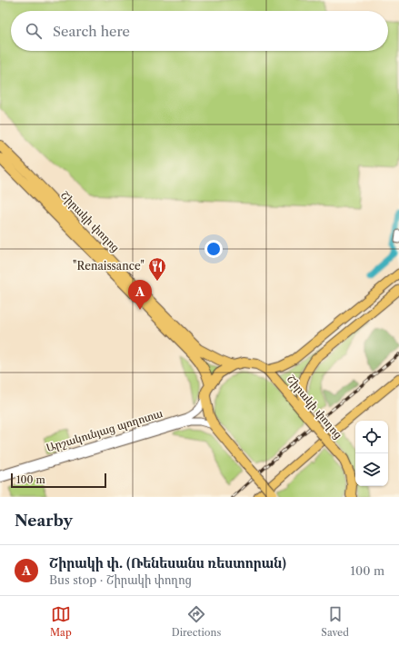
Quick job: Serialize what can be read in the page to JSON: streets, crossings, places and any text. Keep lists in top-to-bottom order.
{
  "streets": {
    "highway": ["Շիրակի փողոց"],
    "street": ["Արշակունյաց պողոտա"]
  },
  "crossings": [
    ["Շիրակի փողոց", "Արշակունյաց պողոտա"]
  ],
  "places": {
    "restaurant": ["\"Renaissance\""]
  },
  "scale_bar": "100 m",
  "page": {
    "search": "Search here",
    "pins": "A",
    "scale": "100 m",
    "heading": "Nearby",
    "list": [
      {
        "mark": "A",
        "name": "Շիրակի փ. (Ռենեսանս ռեստորան)",
        "note": "Bus stop · Շիրակի փողոց",
        "value": "100 m"
      }
    ],
    "nav": ["Map", "Directions", "Saved"]
  }
}
